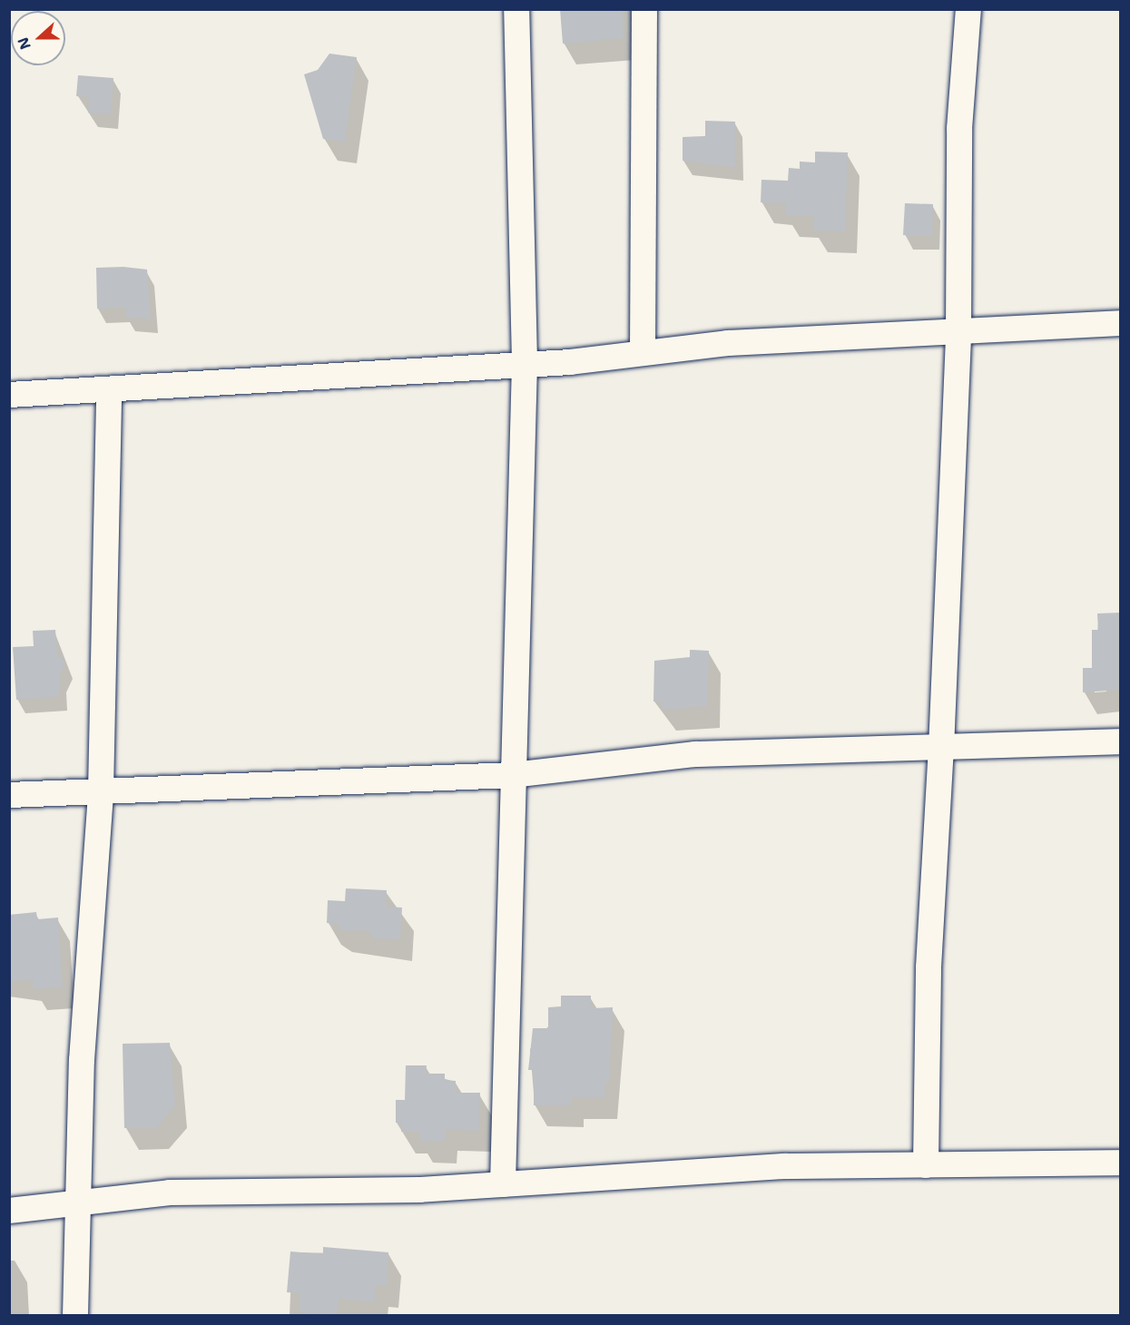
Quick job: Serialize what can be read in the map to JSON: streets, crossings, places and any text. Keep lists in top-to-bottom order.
{
  "north": "left"
}
